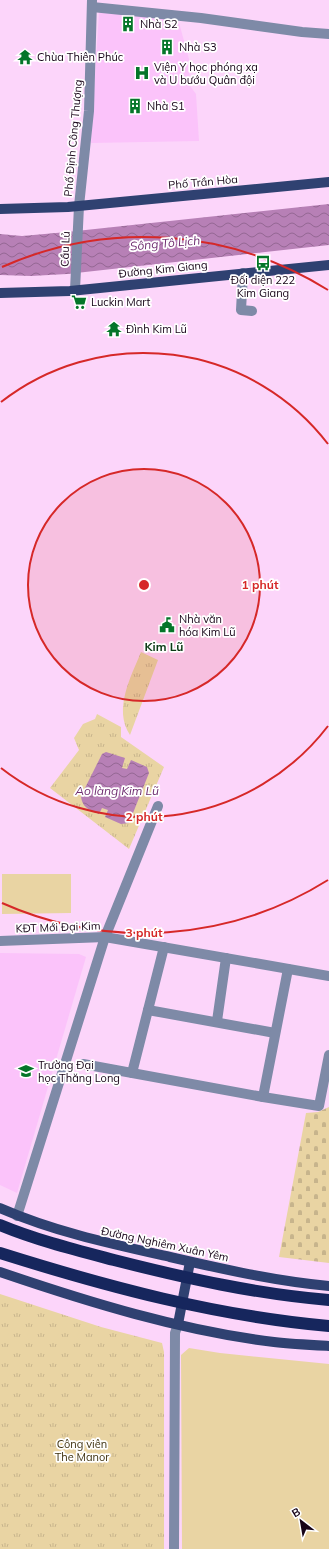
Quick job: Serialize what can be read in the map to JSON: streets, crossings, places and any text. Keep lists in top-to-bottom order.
{
  "streets": {
    "main road": ["Phố Trần Hòa", "Đường Kim Giang", "Đường Nghiêm Xuân Yêm"],
    "street": ["Phố Định Công Thượng", "Cầu Lủ", "KĐT Mới Đại Kim"]
  },
  "crossings": [
    ["Phố Định Công Thượng", "Phố Trần Hòa"],
    ["Phố Định Công Thượng", "Cầu Lủ"],
    ["Cầu Lủ", "Đường Kim Giang"]
  ],
  "districts": ["Kim Lũ"],
  "water": ["Sông Tô Lịch", "Ao làng Kim Lũ"],
  "parks": ["Công viên The Manor"],
  "places": {
    "building": ["Nhà S2", "Nhà S3", "Nhà S1"],
    "temple": ["Chùa Thiên Phúc", "Đình Kim Lũ"],
    "hospital": ["Viện Y học phóng xạ và U bướu Quân đội"],
    "bus stop": ["Đối diện 222 Kim Giang"],
    "supermarket": ["Luckin Mart"],
    "public building": ["Nhà văn hóa Kim Lũ"],
    "school or university": ["Trường Đại học Thăng Long"]
  },
  "north": "top left",
  "rings": ["1 phút", "2 phút", "3 phút"]
}
